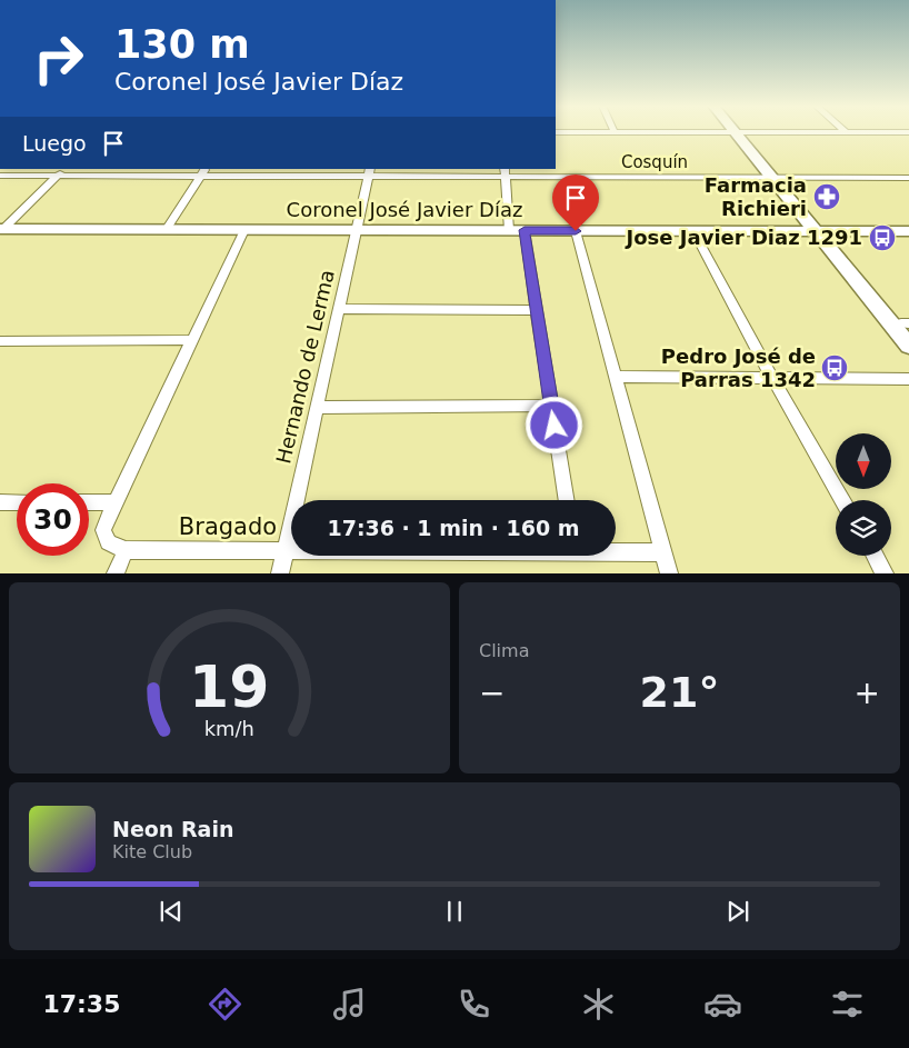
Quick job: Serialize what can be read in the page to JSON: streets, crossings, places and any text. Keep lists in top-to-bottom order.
{
  "streets": {
    "main road": ["Coronel José Javier Díaz"],
    "street": ["Cosquín", "Hernando de Lerma", "Bragado"]
  },
  "crossings": [
    ["Cosquín", "Hernando de Lerma"],
    ["Coronel José Javier Díaz", "Hernando de Lerma"],
    ["Hernando de Lerma", "Bragado"]
  ],
  "places": {
    "pharmacy": ["Farmacia Richieri"],
    "bus stop": ["Jose Javier Diaz 1291", "Pedro José de Parras 1342"]
  },
  "north": "bottom",
  "page": {
    "turn": ["130 m", "Coronel José Javier Díaz"],
    "then": "Luego",
    "limit": "30",
    "trip": "17:36 · 1 min · 160 m",
    "tile": "Clima",
    "heat": ["−", "21°", "+"],
    "song": ["Neon Rain", "Kite Club"],
    "tabs": "17:35",
    "gauge": ["19", "km/h"]
  }
}
